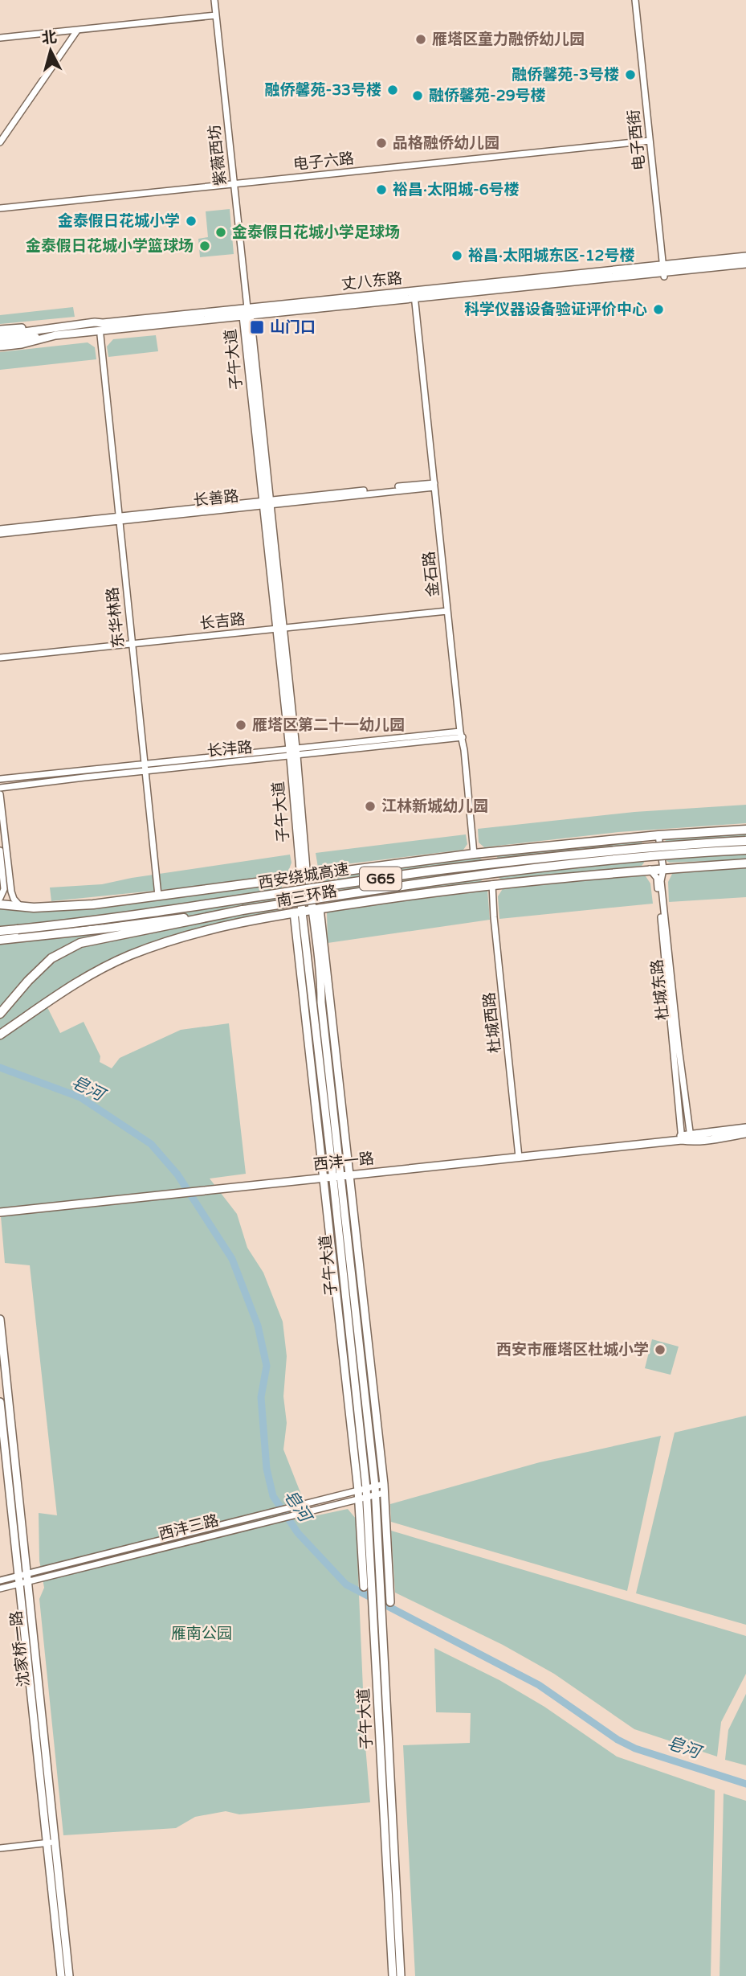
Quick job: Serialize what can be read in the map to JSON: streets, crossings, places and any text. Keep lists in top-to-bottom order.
{
  "streets": {
    "highway": ["西安绕城高速", "G65", "南三环路"],
    "main road": [
      "丈八东路",
      "子午大道",
      "西沣一路",
      "沈家桥一路"
    ],
    "street": [
      "电子西街",
      "紫薇西坊",
      "电子六路",
      "长善路",
      "金石路",
      "东华林路",
      "长吉路",
      "长沣路",
      "杜城东路",
      "杜城西路",
      "西沣三路"
    ]
  },
  "crossings": [
    ["电子西街", "电子六路"],
    ["电子西街", "丈八东路"],
    ["紫薇西坊", "电子六路"],
    ["紫薇西坊", "丈八东路"],
    ["紫薇西坊", "子午大道"],
    ["丈八东路", "子午大道"],
    ["丈八东路", "金石路"],
    ["子午大道", "长善路"],
    ["子午大道", "长吉路"],
    ["子午大道", "长沣路"],
    ["子午大道", "南三环路"],
    ["子午大道", "西沣一路"],
    ["子午大道", "西沣三路"],
    ["长善路", "金石路"],
    ["长善路", "东华林路"],
    ["金石路", "长吉路"],
    ["金石路", "长沣路"],
    ["金石路", "南三环路"],
    ["东华林路", "长吉路"],
    ["东华林路", "长沣路"],
    ["东华林路", "南三环路"],
    ["南三环路", "杜城东路"],
    ["南三环路", "杜城西路"],
    ["杜城东路", "西沣一路"],
    ["杜城西路", "西沣一路"],
    ["西沣三路", "沈家桥一路"]
  ],
  "water": ["皂河"],
  "parks": ["雁南公园"],
  "places": {
    "other": [
      "雁塔区童力融侨幼儿园",
      "融侨馨苑-3号楼",
      "融侨馨苑-33号楼",
      "融侨馨苑-29号楼",
      "品格融侨幼儿园",
      "裕昌·太阳城-6号楼",
      "金泰假日花城小学",
      "金泰假日花城小学足球场",
      "金泰假日花城小学篮球场",
      "裕昌·太阳城东区-12号楼",
      "科学仪器设备验证评价中心",
      "雁塔区第二十一幼儿园",
      "江林新城幼儿园",
      "西安市雁塔区杜城小学"
    ],
    "transit": ["山门口"]
  },
  "north": "top"
}
